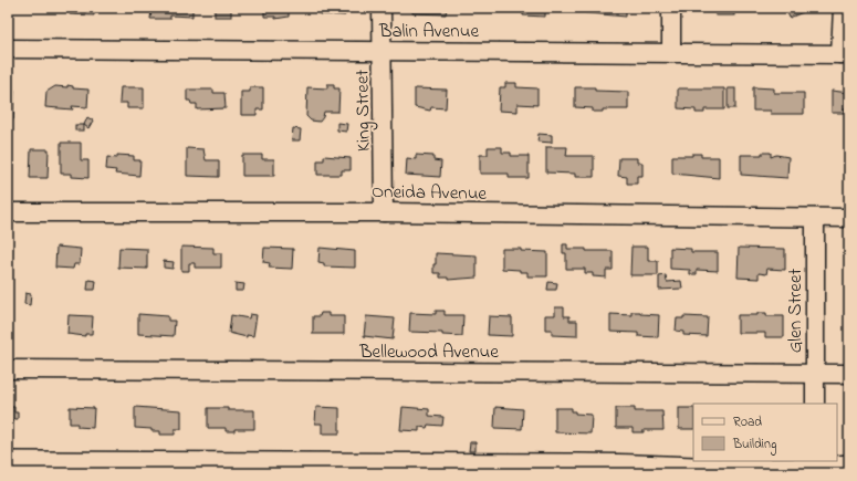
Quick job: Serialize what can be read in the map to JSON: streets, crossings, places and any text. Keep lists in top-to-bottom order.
{
  "streets": {
    "street": [
      "Balin Avenue",
      "King Street",
      "Oneida Avenue",
      "Glen Street",
      "Bellewood Avenue"
    ]
  },
  "crossings": [
    ["Balin Avenue", "King Street"],
    ["King Street", "Oneida Avenue"],
    ["Oneida Avenue", "Glen Street"],
    ["Glen Street", "Bellewood Avenue"]
  ],
  "legend": ["Road", "Building"]
}
